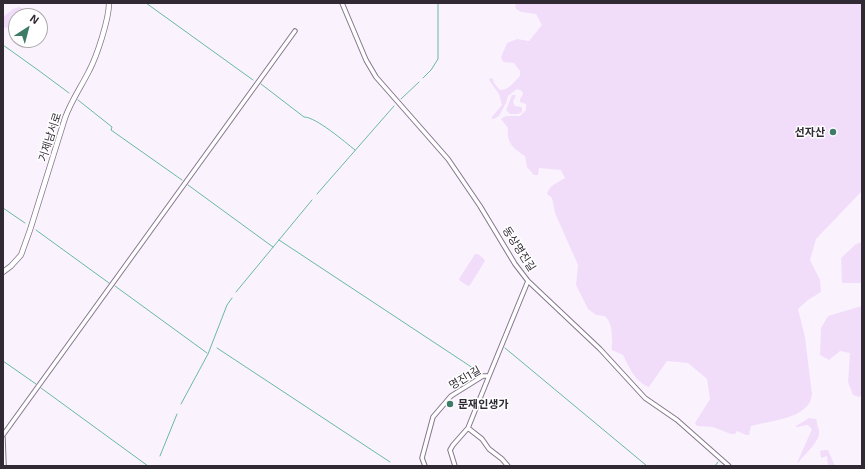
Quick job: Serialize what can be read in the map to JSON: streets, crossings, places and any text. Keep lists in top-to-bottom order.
{
  "streets": {
    "main road": ["거제남서로"],
    "street": ["동상명진길", "명진1길"]
  },
  "crossings": [
    ["동상명진길", "명진1길"]
  ],
  "places": ["선자산", "문재인생가"],
  "north": "top right"
}
